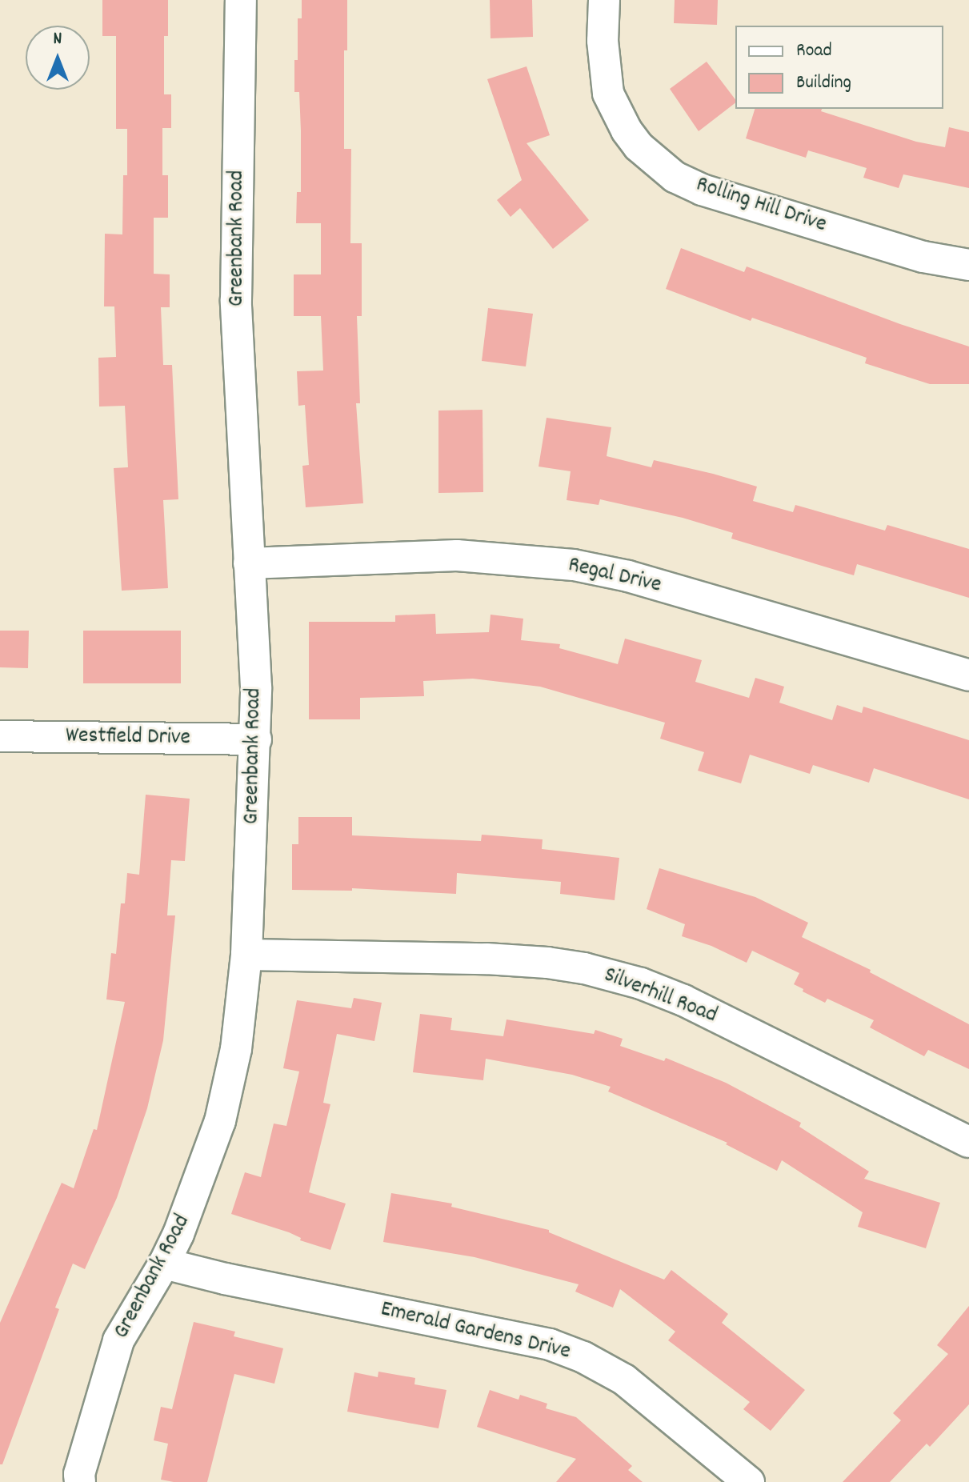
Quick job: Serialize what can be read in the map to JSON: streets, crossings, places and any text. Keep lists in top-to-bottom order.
{
  "streets": {
    "street": [
      "Rolling Hill Drive",
      "Greenbank Road",
      "Regal Drive",
      "Westfield Drive",
      "Silverhill Road",
      "Emerald Gardens Drive"
    ]
  },
  "crossings": [
    ["Greenbank Road", "Regal Drive"],
    ["Greenbank Road", "Westfield Drive"],
    ["Greenbank Road", "Silverhill Road"],
    ["Greenbank Road", "Emerald Gardens Drive"]
  ],
  "legend": ["Road", "Building"],
  "north": "top"
}
